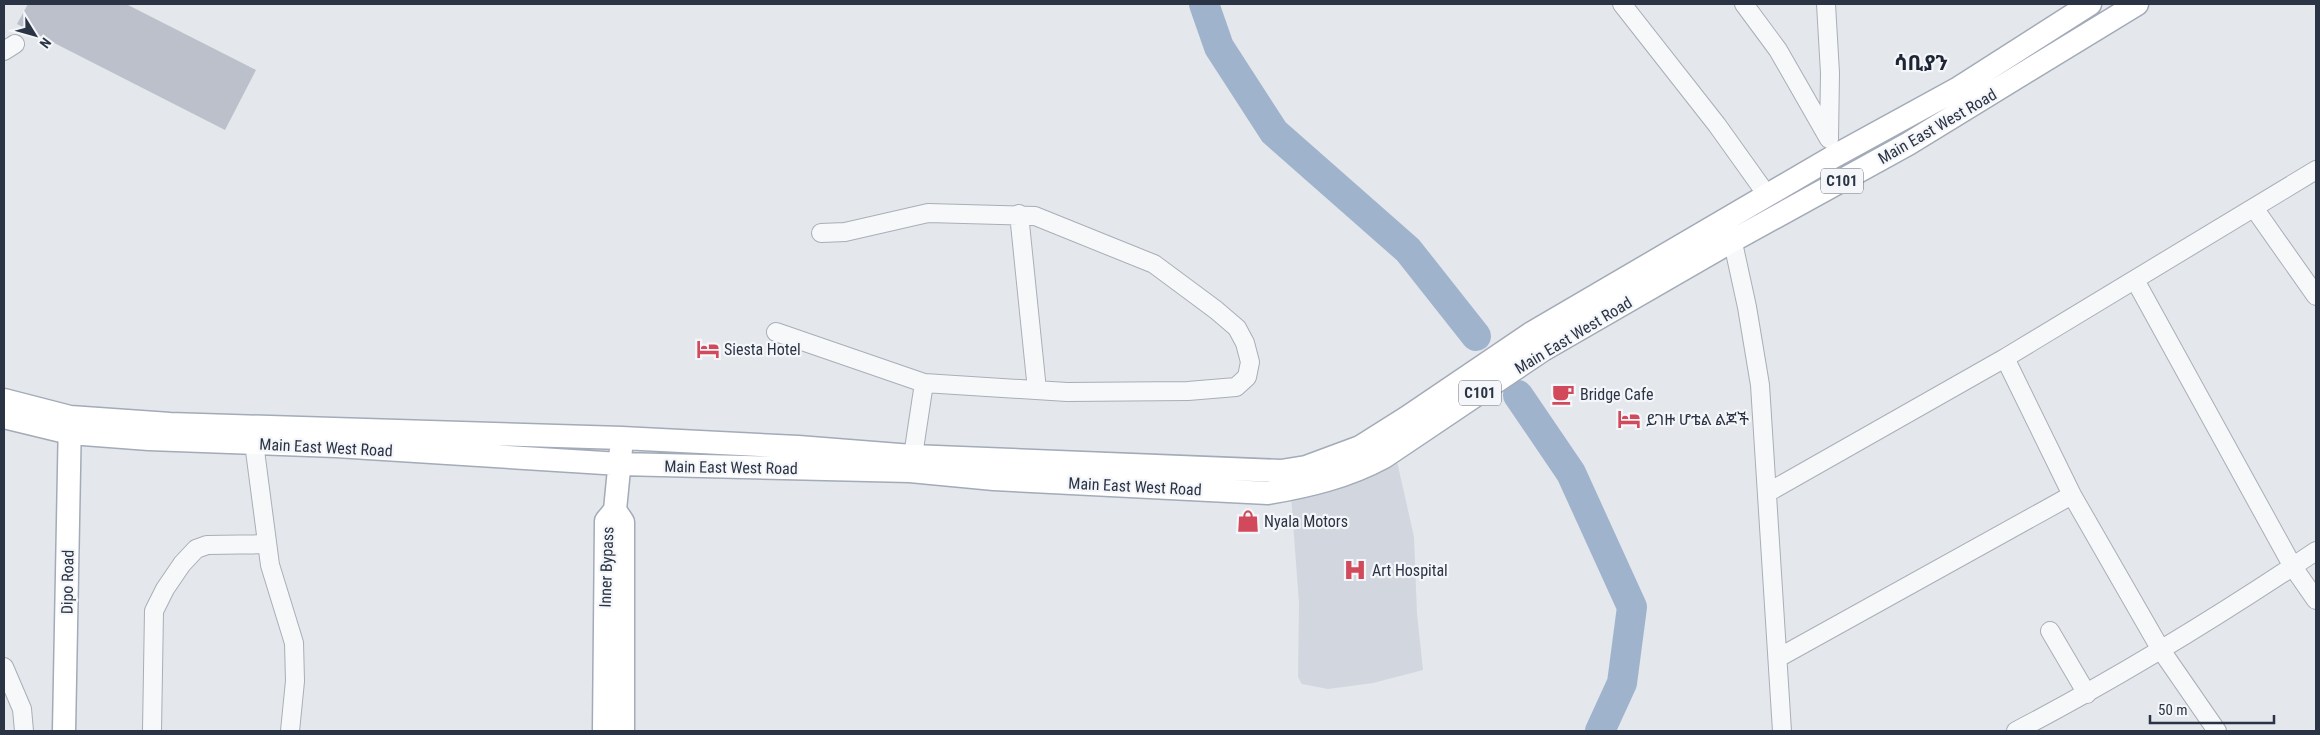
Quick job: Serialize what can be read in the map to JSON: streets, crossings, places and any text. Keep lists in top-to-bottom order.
{
  "streets": {
    "main road": [
      "Main East West Road",
      "C101",
      "Inner Bypass",
      "Dipo Road"
    ]
  },
  "crossings": [
    ["Main East West Road", "Dipo Road"]
  ],
  "districts": ["ሳቢያን"],
  "places": {
    "hotel": ["Siesta Hotel", "ይገዙ ሆቴል ልጆች"],
    "cafe": ["Bridge Cafe"],
    "shop": ["Nyala Motors"],
    "hospital": ["Art Hospital"]
  },
  "scale_bar": "50 m",
  "north": "bottom right"
}
